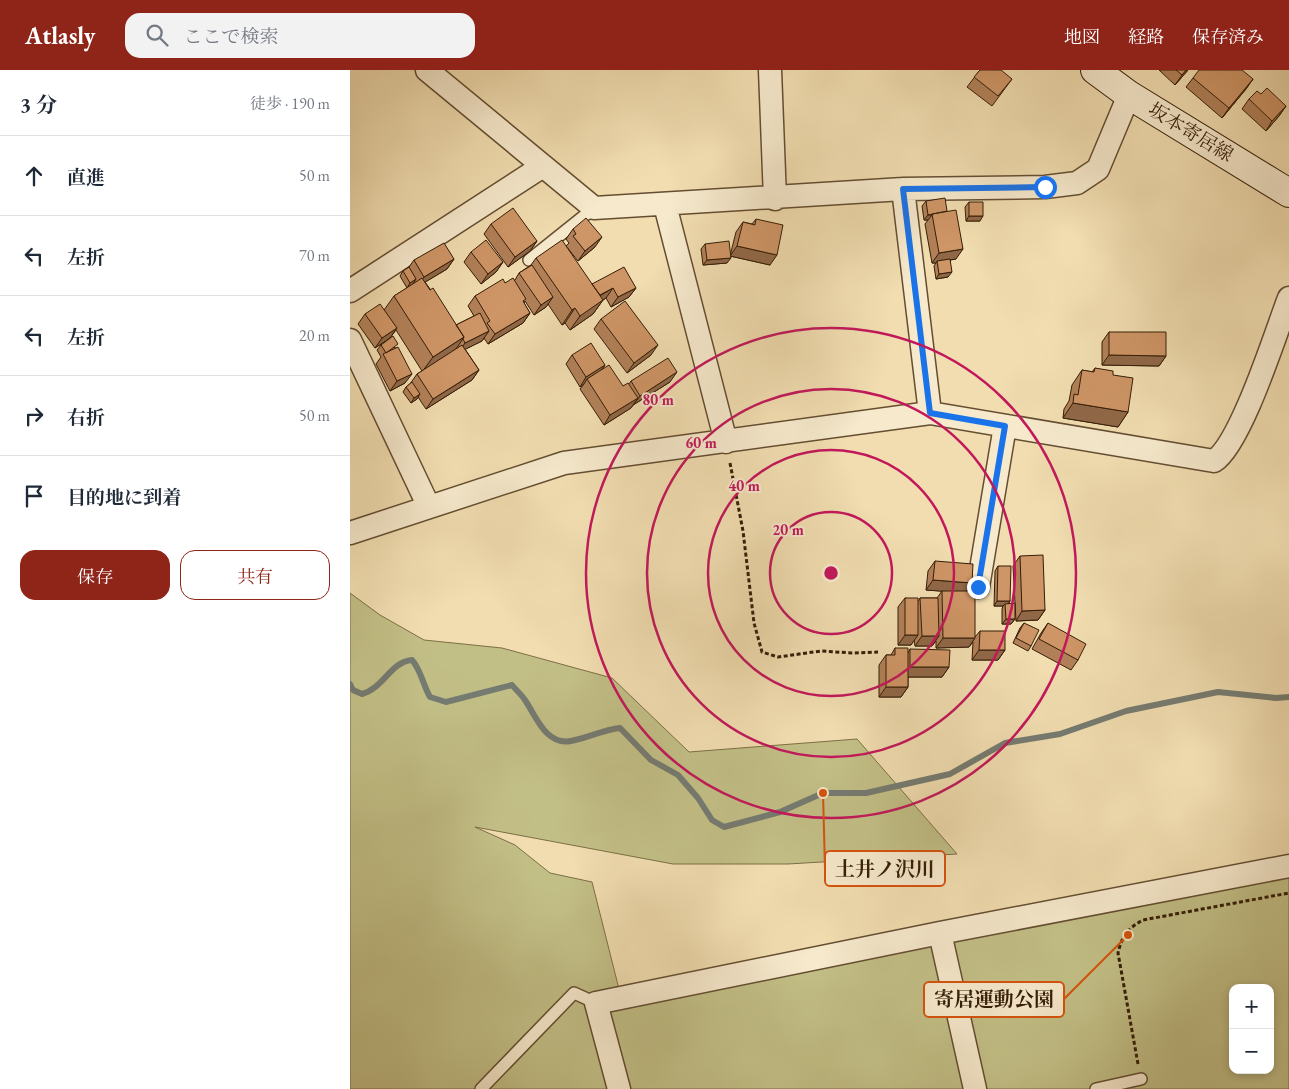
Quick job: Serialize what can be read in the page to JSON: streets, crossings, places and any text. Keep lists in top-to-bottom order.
{
  "streets": {
    "main road": ["坂本寄居線"]
  },
  "places": ["土井ノ沢川", "寄居運動公園"],
  "page": {
    "header": "Atlasly",
    "search": "ここで検索",
    "nav": ["地図", "経路", "保存済み"],
    "heading": ["3 分", "徒歩 · 190 m"],
    "list": [
      ["直進", "50 m"],
      ["左折", "70 m"],
      ["左折", "20 m"],
      ["右折", "50 m"],
      "目的地に到着"
    ],
    "buttons": ["保存", "共有"],
    "map_buttons": ["+", "−"]
  },
  "rings": [
    "80 m",
    "60 m",
    "40 m",
    "20 m"
  ]
}
